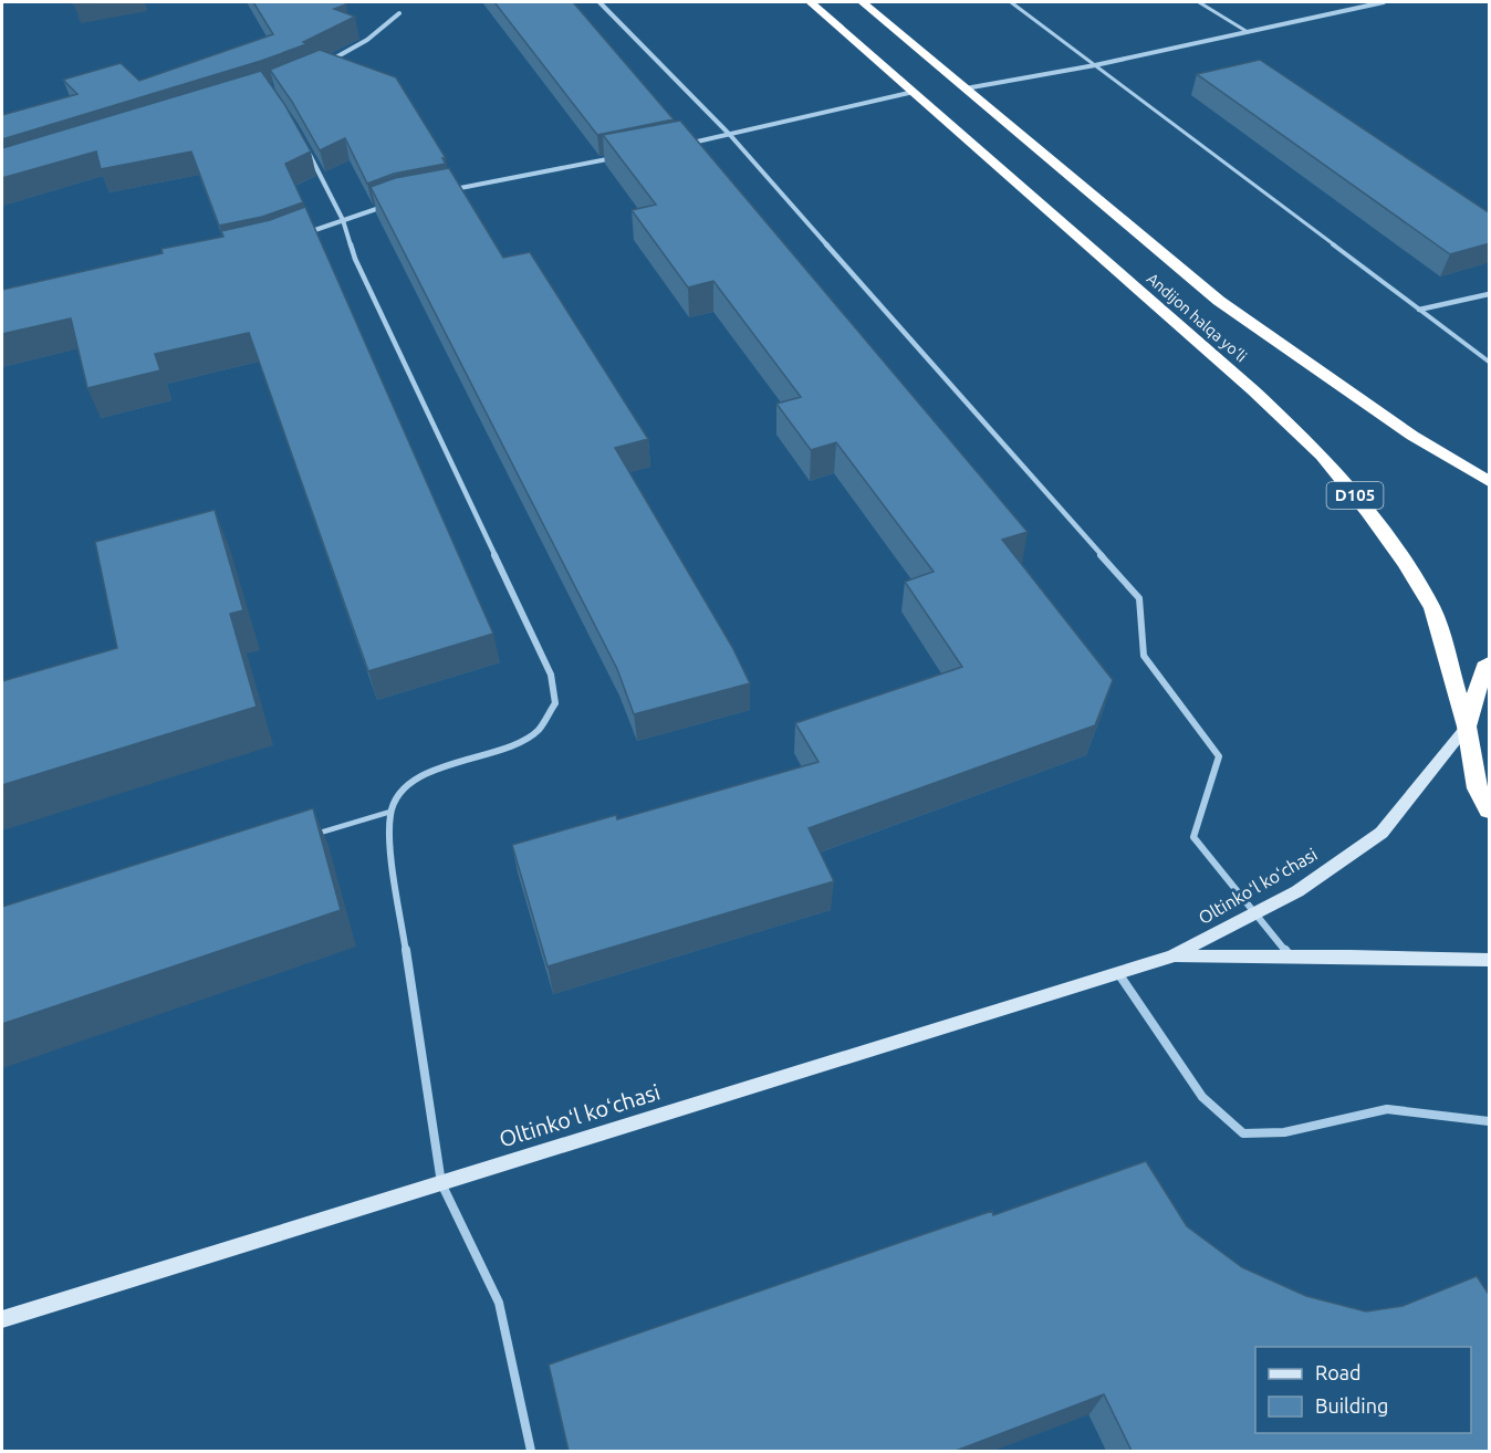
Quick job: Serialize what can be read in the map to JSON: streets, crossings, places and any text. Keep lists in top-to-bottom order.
{
  "streets": {
    "highway": ["Andijon halqa yo‘li", "D105"],
    "main road": ["Oltinkoʻl koʻchasi"]
  },
  "crossings": [
    ["Andijon halqa yo‘li", "D105"],
    ["Andijon halqa yo‘li", "Oltinkoʻl koʻchasi"],
    ["D105", "Oltinkoʻl koʻchasi"]
  ],
  "legend": ["Road", "Building"]
}
